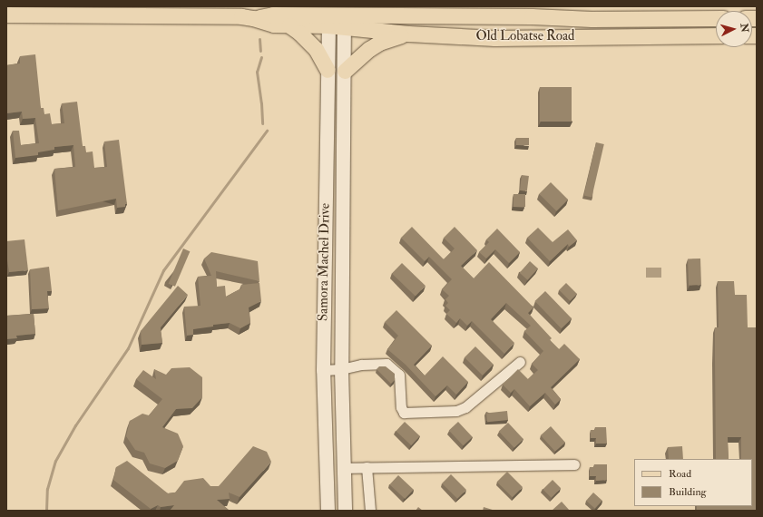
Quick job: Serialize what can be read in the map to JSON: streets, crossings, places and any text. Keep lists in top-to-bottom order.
{
  "streets": {
    "main road": ["Old Lobatse Road", "Samora Machel Drive"]
  },
  "crossings": [
    ["Old Lobatse Road", "Samora Machel Drive"]
  ],
  "legend": ["Road", "Building"],
  "north": "right"
}
